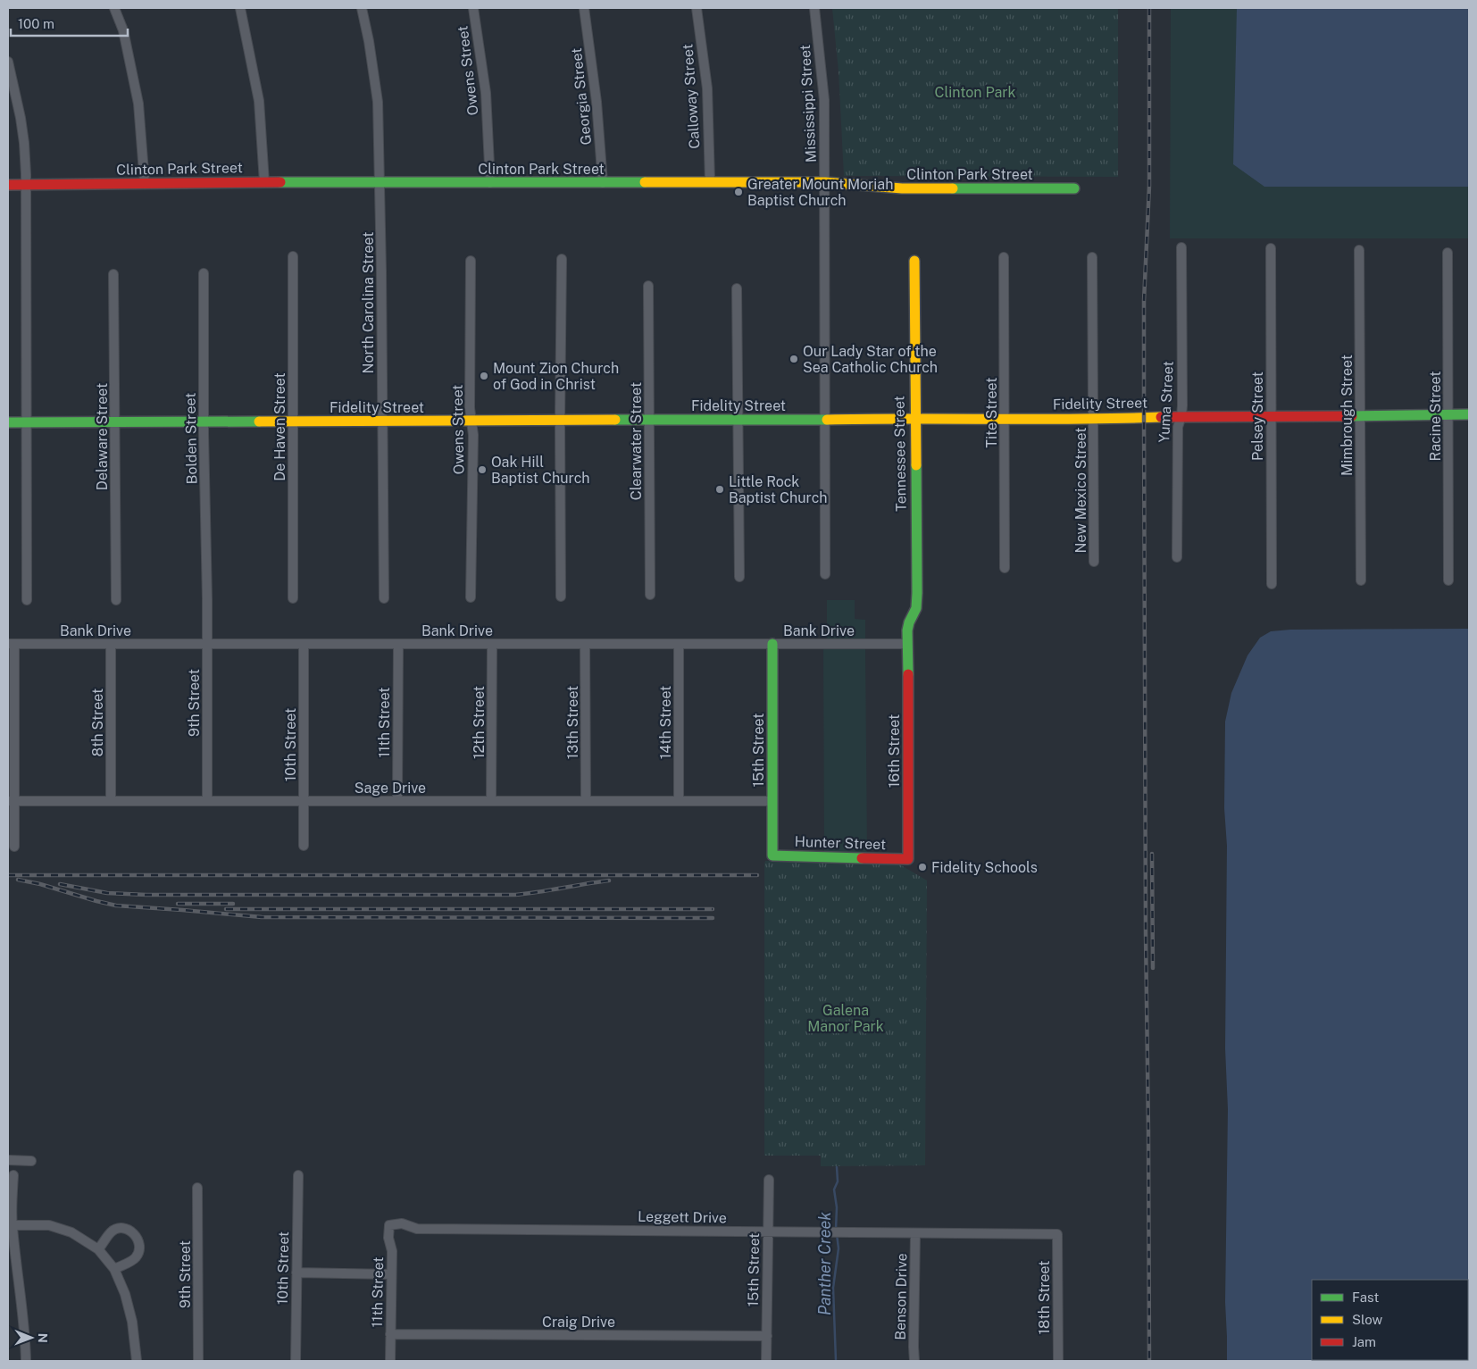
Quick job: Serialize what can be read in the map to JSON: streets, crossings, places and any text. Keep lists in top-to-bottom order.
{
  "streets": {
    "street": [
      "Owens Street",
      "Georgia Street",
      "Calloway Street",
      "Mississippi Street",
      "Clinton Park Street",
      "North Carolina Street",
      "Yuma Street",
      "Fidelity Street",
      "Tite Street",
      "Mimbrough Street",
      "Pelsey Street",
      "Racine Street",
      "De Haven Street",
      "Delaware Street",
      "Bolden Street",
      "Clearwater Street",
      "Tennessee Street",
      "New Mexico Street",
      "Bank Drive",
      "9th Street",
      "8th Street",
      "11th Street",
      "12th Street",
      "13th Street",
      "14th Street",
      "10th Street",
      "15th Street",
      "16th Street",
      "Sage Drive",
      "Hunter Street",
      "Leggett Drive",
      "Benson Drive",
      "18th Street",
      "Craig Drive"
    ]
  },
  "crossings": [
    ["Owens Street", "Clinton Park Street"],
    ["Owens Street", "Fidelity Street"],
    ["Georgia Street", "Clinton Park Street"],
    ["Calloway Street", "Clinton Park Street"],
    ["Mississippi Street", "Clinton Park Street"],
    ["Mississippi Street", "Fidelity Street"],
    ["Clinton Park Street", "North Carolina Street"],
    ["North Carolina Street", "Fidelity Street"],
    ["Yuma Street", "Fidelity Street"],
    ["Fidelity Street", "Tite Street"],
    ["Fidelity Street", "Mimbrough Street"],
    ["Fidelity Street", "Pelsey Street"],
    ["Fidelity Street", "Racine Street"],
    ["Fidelity Street", "De Haven Street"],
    ["Fidelity Street", "Delaware Street"],
    ["Fidelity Street", "Bolden Street"],
    ["Fidelity Street", "Clearwater Street"],
    ["Fidelity Street", "Tennessee Street"],
    ["Fidelity Street", "New Mexico Street"],
    ["Bolden Street", "9th Street"],
    ["Tennessee Street", "Bank Drive"],
    ["Tennessee Street", "16th Street"],
    ["Bank Drive", "9th Street"],
    ["Bank Drive", "8th Street"],
    ["Bank Drive", "11th Street"],
    ["Bank Drive", "12th Street"],
    ["Bank Drive", "13th Street"],
    ["Bank Drive", "14th Street"],
    ["Bank Drive", "10th Street"],
    ["Bank Drive", "15th Street"],
    ["Bank Drive", "16th Street"],
    ["9th Street", "Sage Drive"],
    ["8th Street", "Sage Drive"],
    ["11th Street", "Sage Drive"],
    ["11th Street", "Leggett Drive"],
    ["11th Street", "Craig Drive"],
    ["12th Street", "Sage Drive"],
    ["13th Street", "Sage Drive"],
    ["14th Street", "Sage Drive"],
    ["10th Street", "Sage Drive"],
    ["15th Street", "Sage Drive"],
    ["15th Street", "Hunter Street"],
    ["15th Street", "Leggett Drive"],
    ["15th Street", "Craig Drive"],
    ["16th Street", "Hunter Street"],
    ["Leggett Drive", "Benson Drive"],
    ["Leggett Drive", "18th Street"]
  ],
  "water": ["Panther Creek"],
  "parks": ["Clinton Park", "Galena Manor Park"],
  "places": [
    "Greater Mount Moriah Baptist Church",
    "Our Lady Star of the Sea Catholic Church",
    "Mount Zion Church of God in Christ",
    "Oak Hill Baptist Church",
    "Little Rock Baptist Church",
    "Fidelity Schools"
  ],
  "legend": ["Fast", "Slow", "Jam"],
  "scale_bar": "100 m",
  "north": "right"
}
